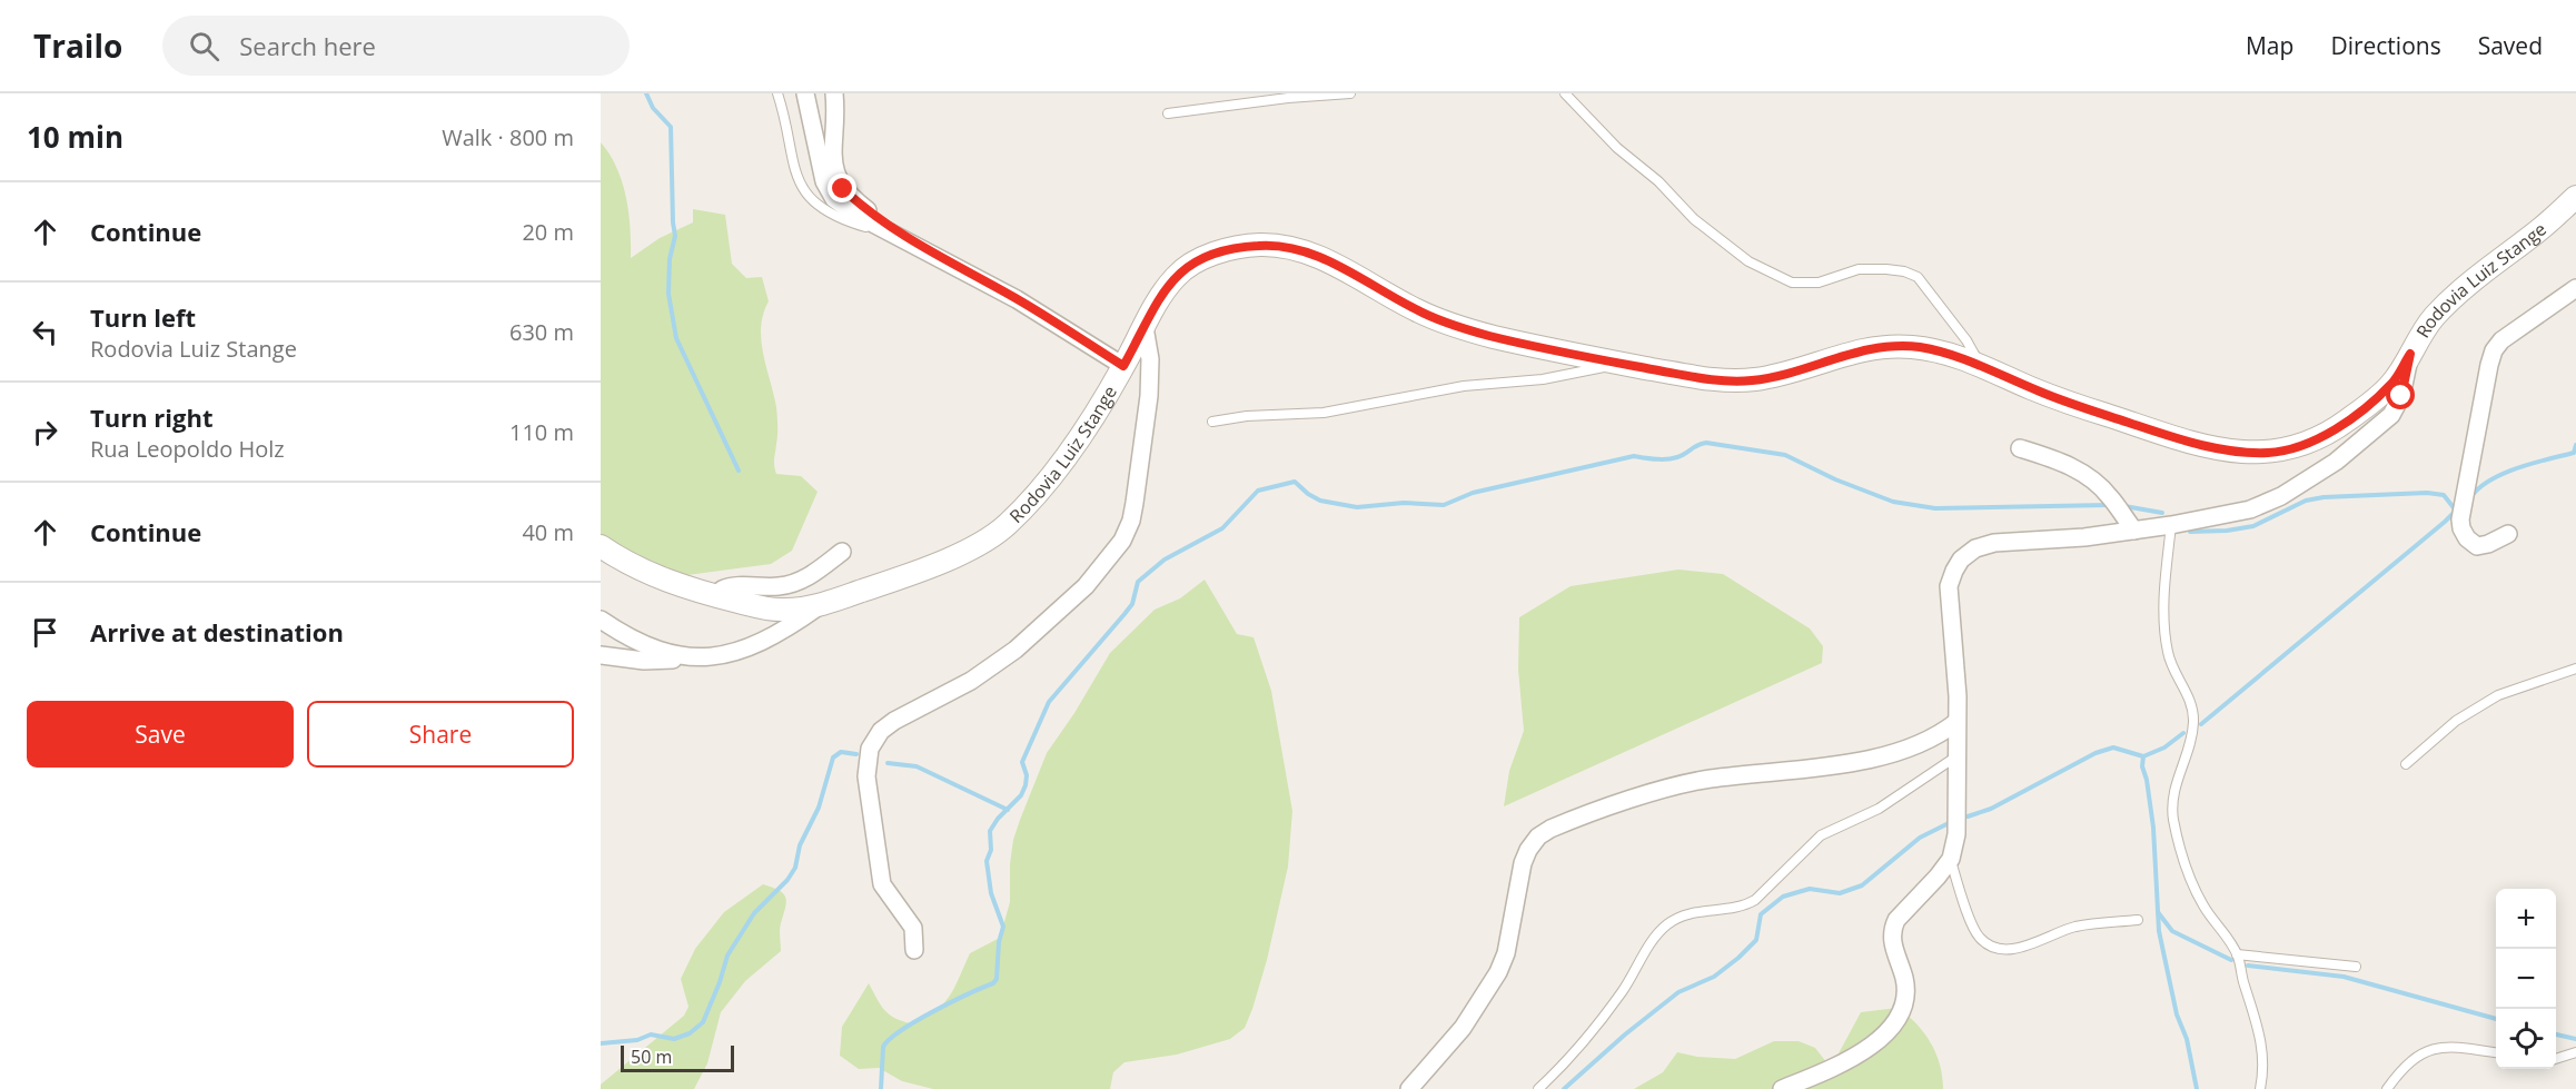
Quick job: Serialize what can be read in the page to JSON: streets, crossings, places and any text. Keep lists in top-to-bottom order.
{
  "streets": {
    "street": ["Rodovia Luiz Stange"]
  },
  "scale_bar": "50 m",
  "page": {
    "header": "Trailo",
    "search": "Search here",
    "nav": ["Map", "Directions", "Saved"],
    "heading": ["10 min", "Walk · 800 m"],
    "list": [
      ["Continue", "20 m"],
      ["Turn left", "Rodovia Luiz Stange", "630 m"],
      ["Turn right", "Rua Leopoldo Holz", "110 m"],
      ["Continue", "40 m"],
      "Arrive at destination"
    ],
    "buttons": ["Save", "Share"],
    "map_buttons": ["+", "−"],
    "scale": "50 m"
  }
}
